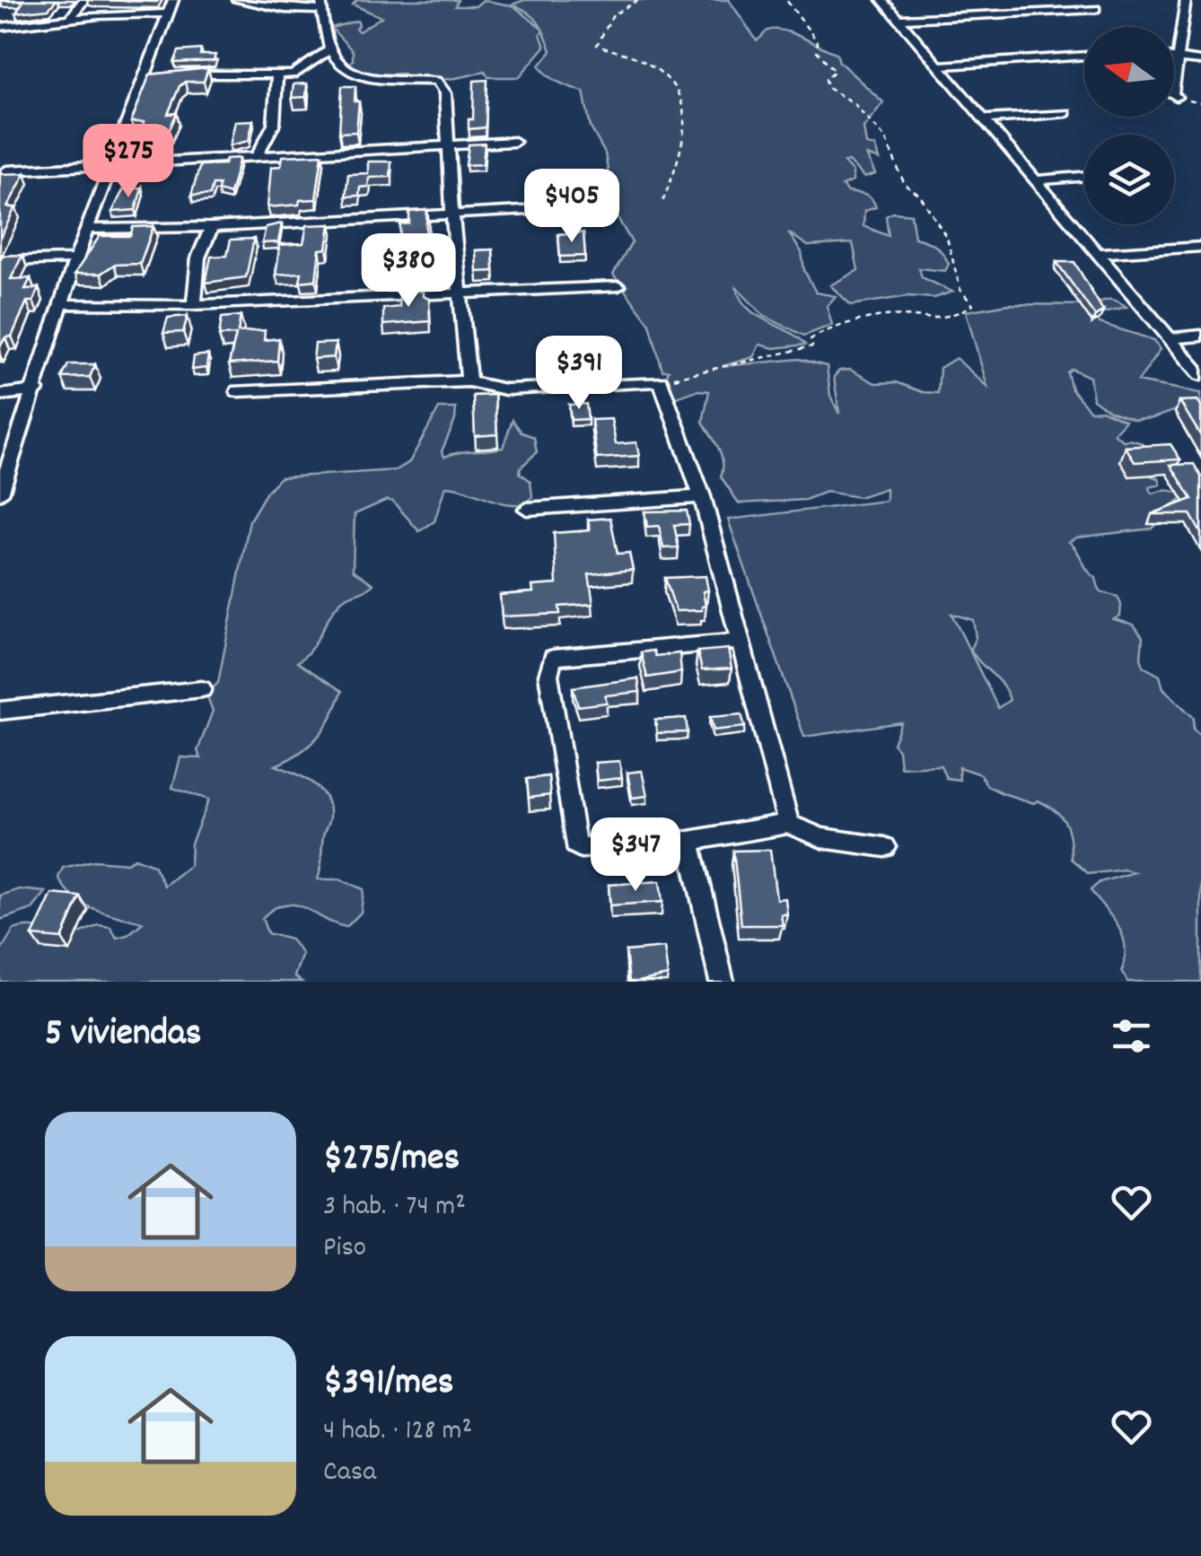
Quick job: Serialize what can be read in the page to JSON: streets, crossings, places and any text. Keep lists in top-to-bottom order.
{
  "north": "left",
  "page": {
    "price": [
      "$275",
      "$405",
      "$380",
      "$391",
      "$347"
    ],
    "heading": "5 viviendas",
    "list": [
      {
        "name": "$275/mes",
        "note": "3 hab. · 74 m² · Piso"
      },
      {
        "name": "$391/mes",
        "note": "4 hab. · 128 m² · Casa"
      }
    ]
  }
}
